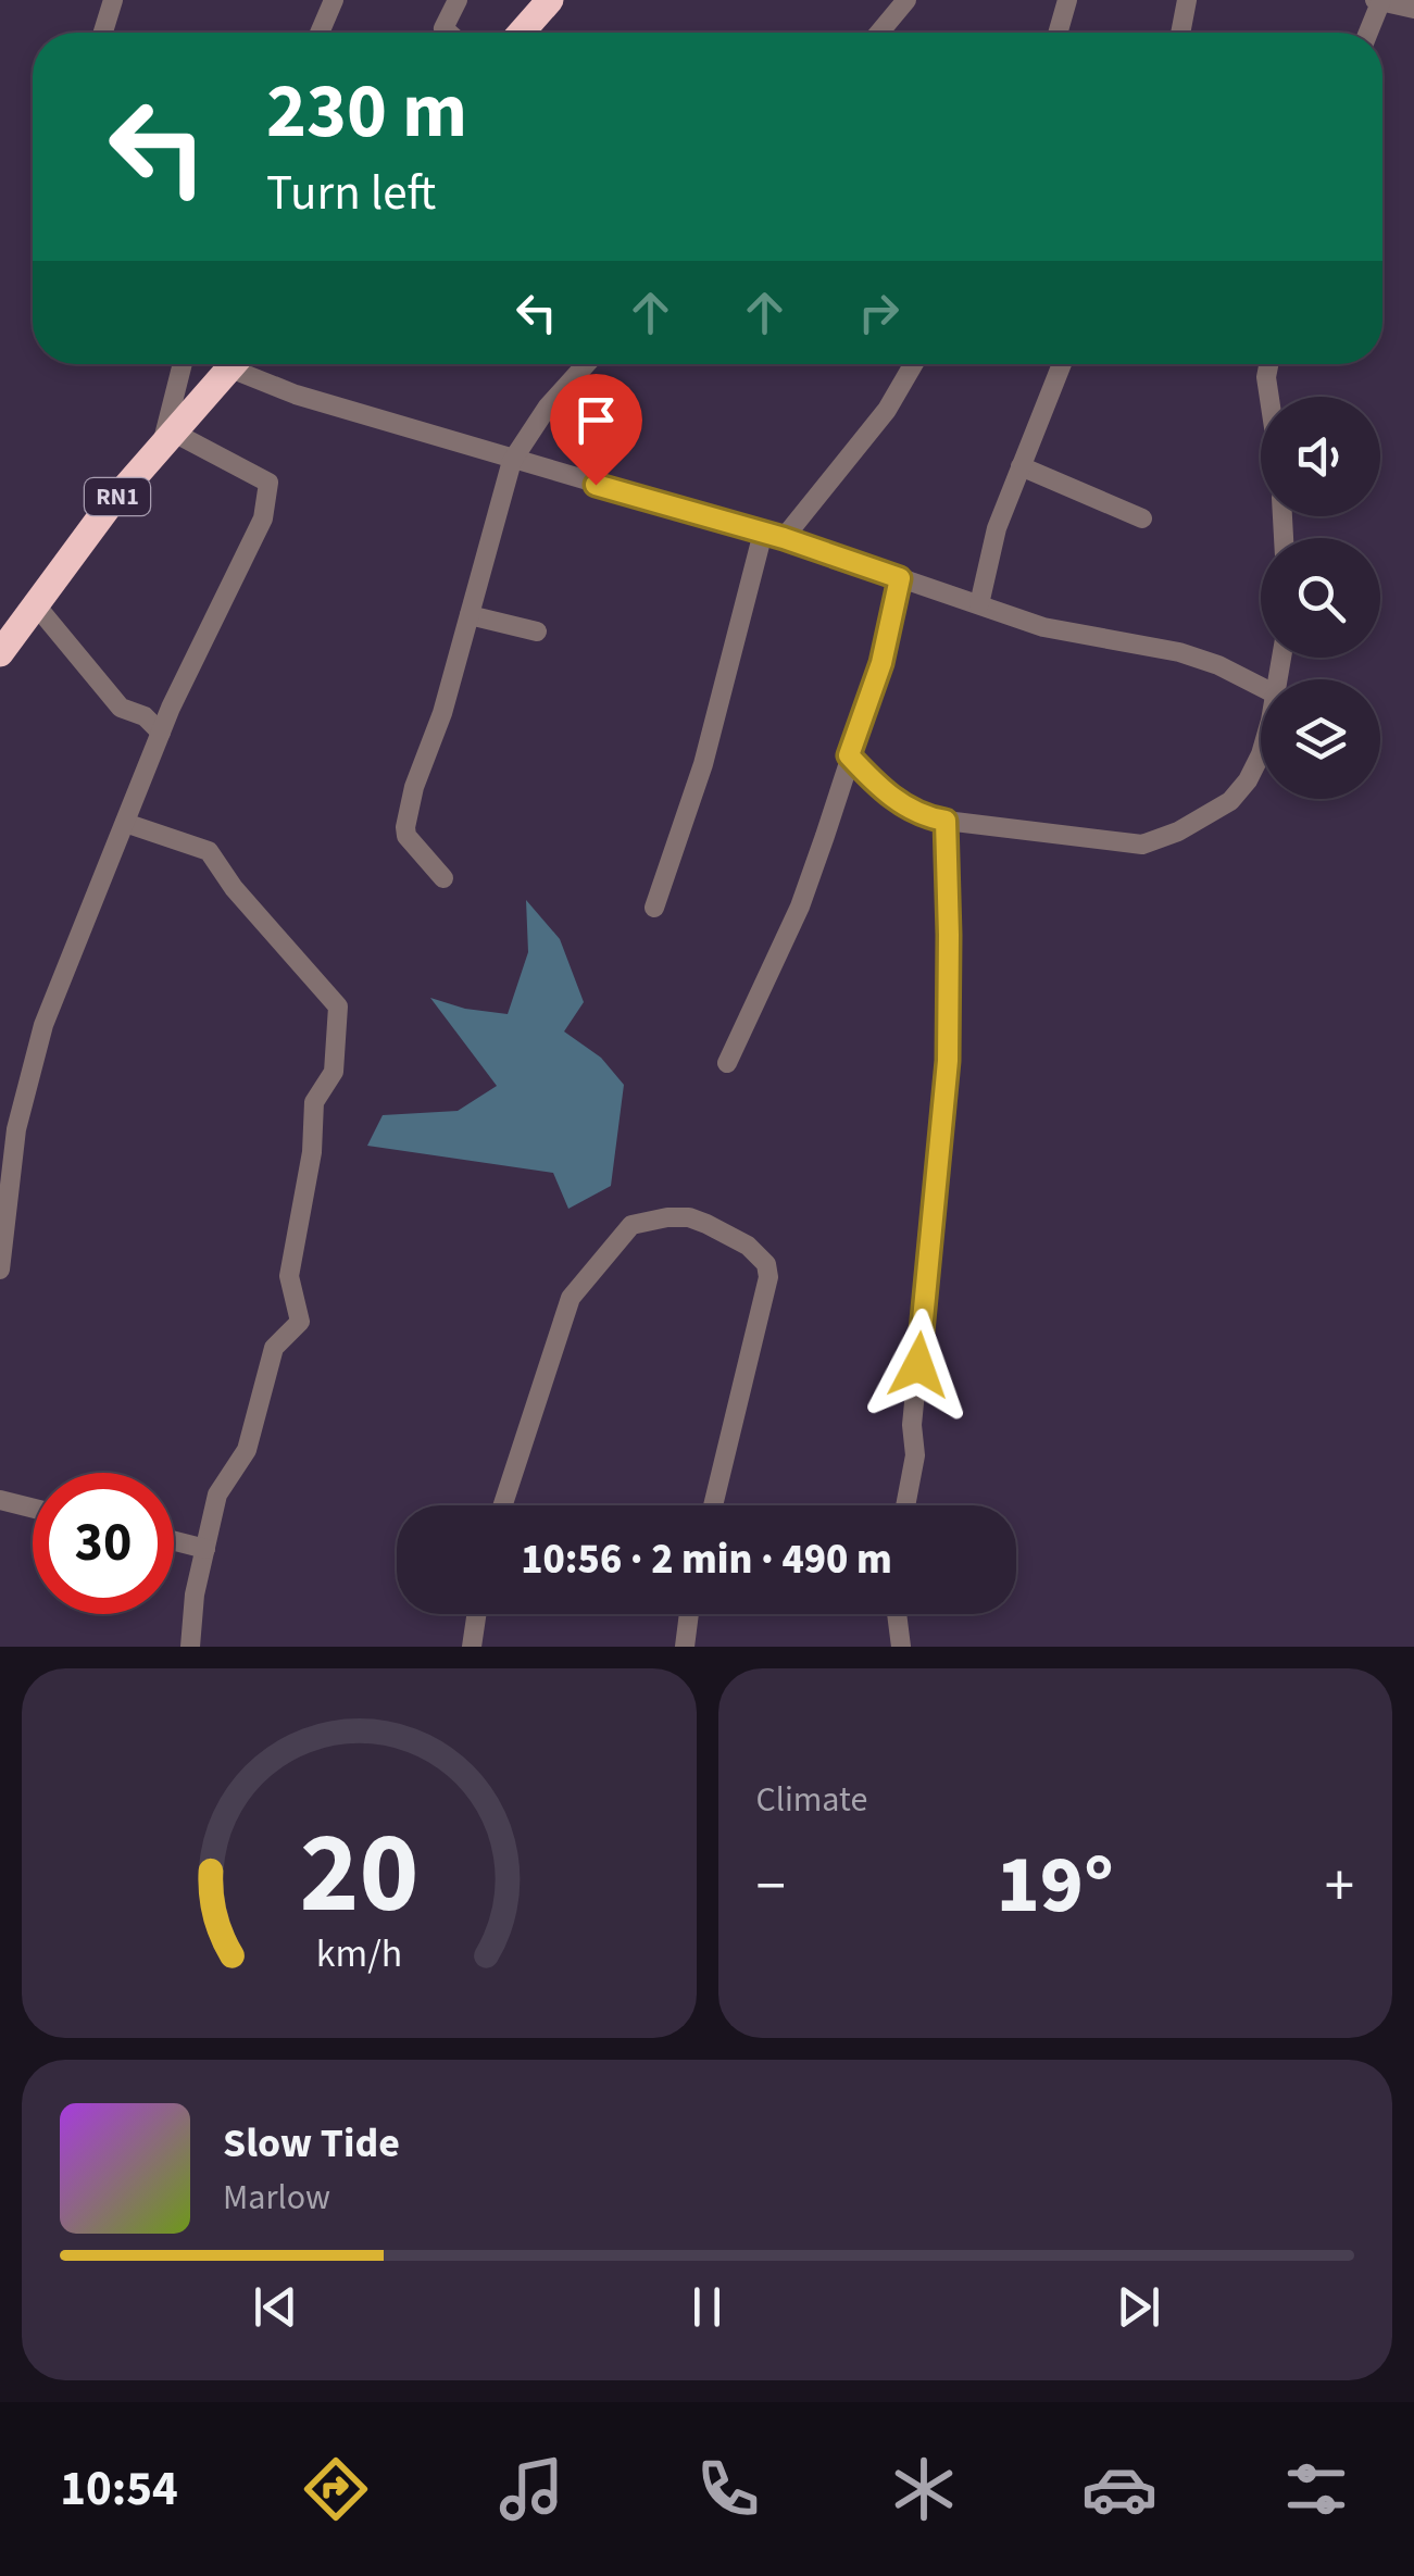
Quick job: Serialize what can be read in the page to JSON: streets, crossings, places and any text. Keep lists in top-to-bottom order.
{
  "streets": {
    "highway": ["RN1"]
  },
  "page": {
    "turn": ["230 m", "Turn left"],
    "limit": "30",
    "trip": "10:56 · 2 min · 490 m",
    "tile": "Climate",
    "heat": ["−", "19°", "+"],
    "song": ["Slow Tide", "Marlow"],
    "tabs": "10:54",
    "gauge": ["20", "km/h"]
  }
}
